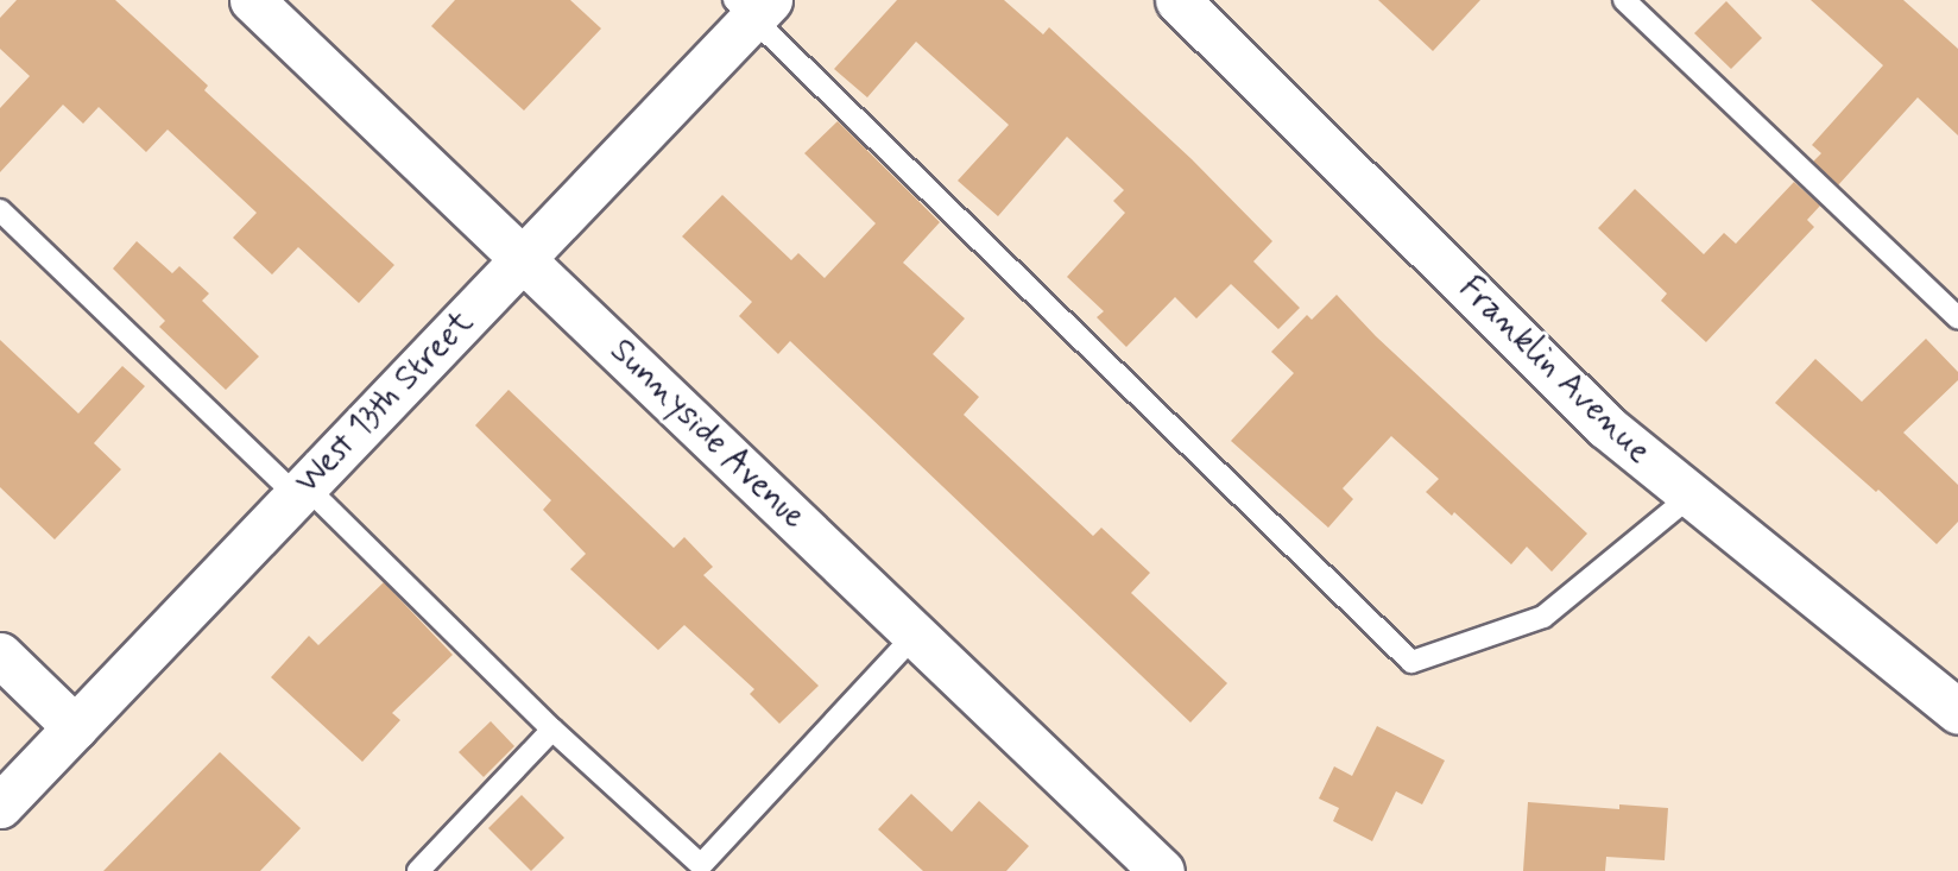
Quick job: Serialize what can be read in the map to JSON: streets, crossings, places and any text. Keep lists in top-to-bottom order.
{
  "streets": {
    "street": ["Franklin Avenue", "West 13th Street", "Sunnyside Avenue"]
  },
  "crossings": [
    ["West 13th Street", "Sunnyside Avenue"]
  ]
}
